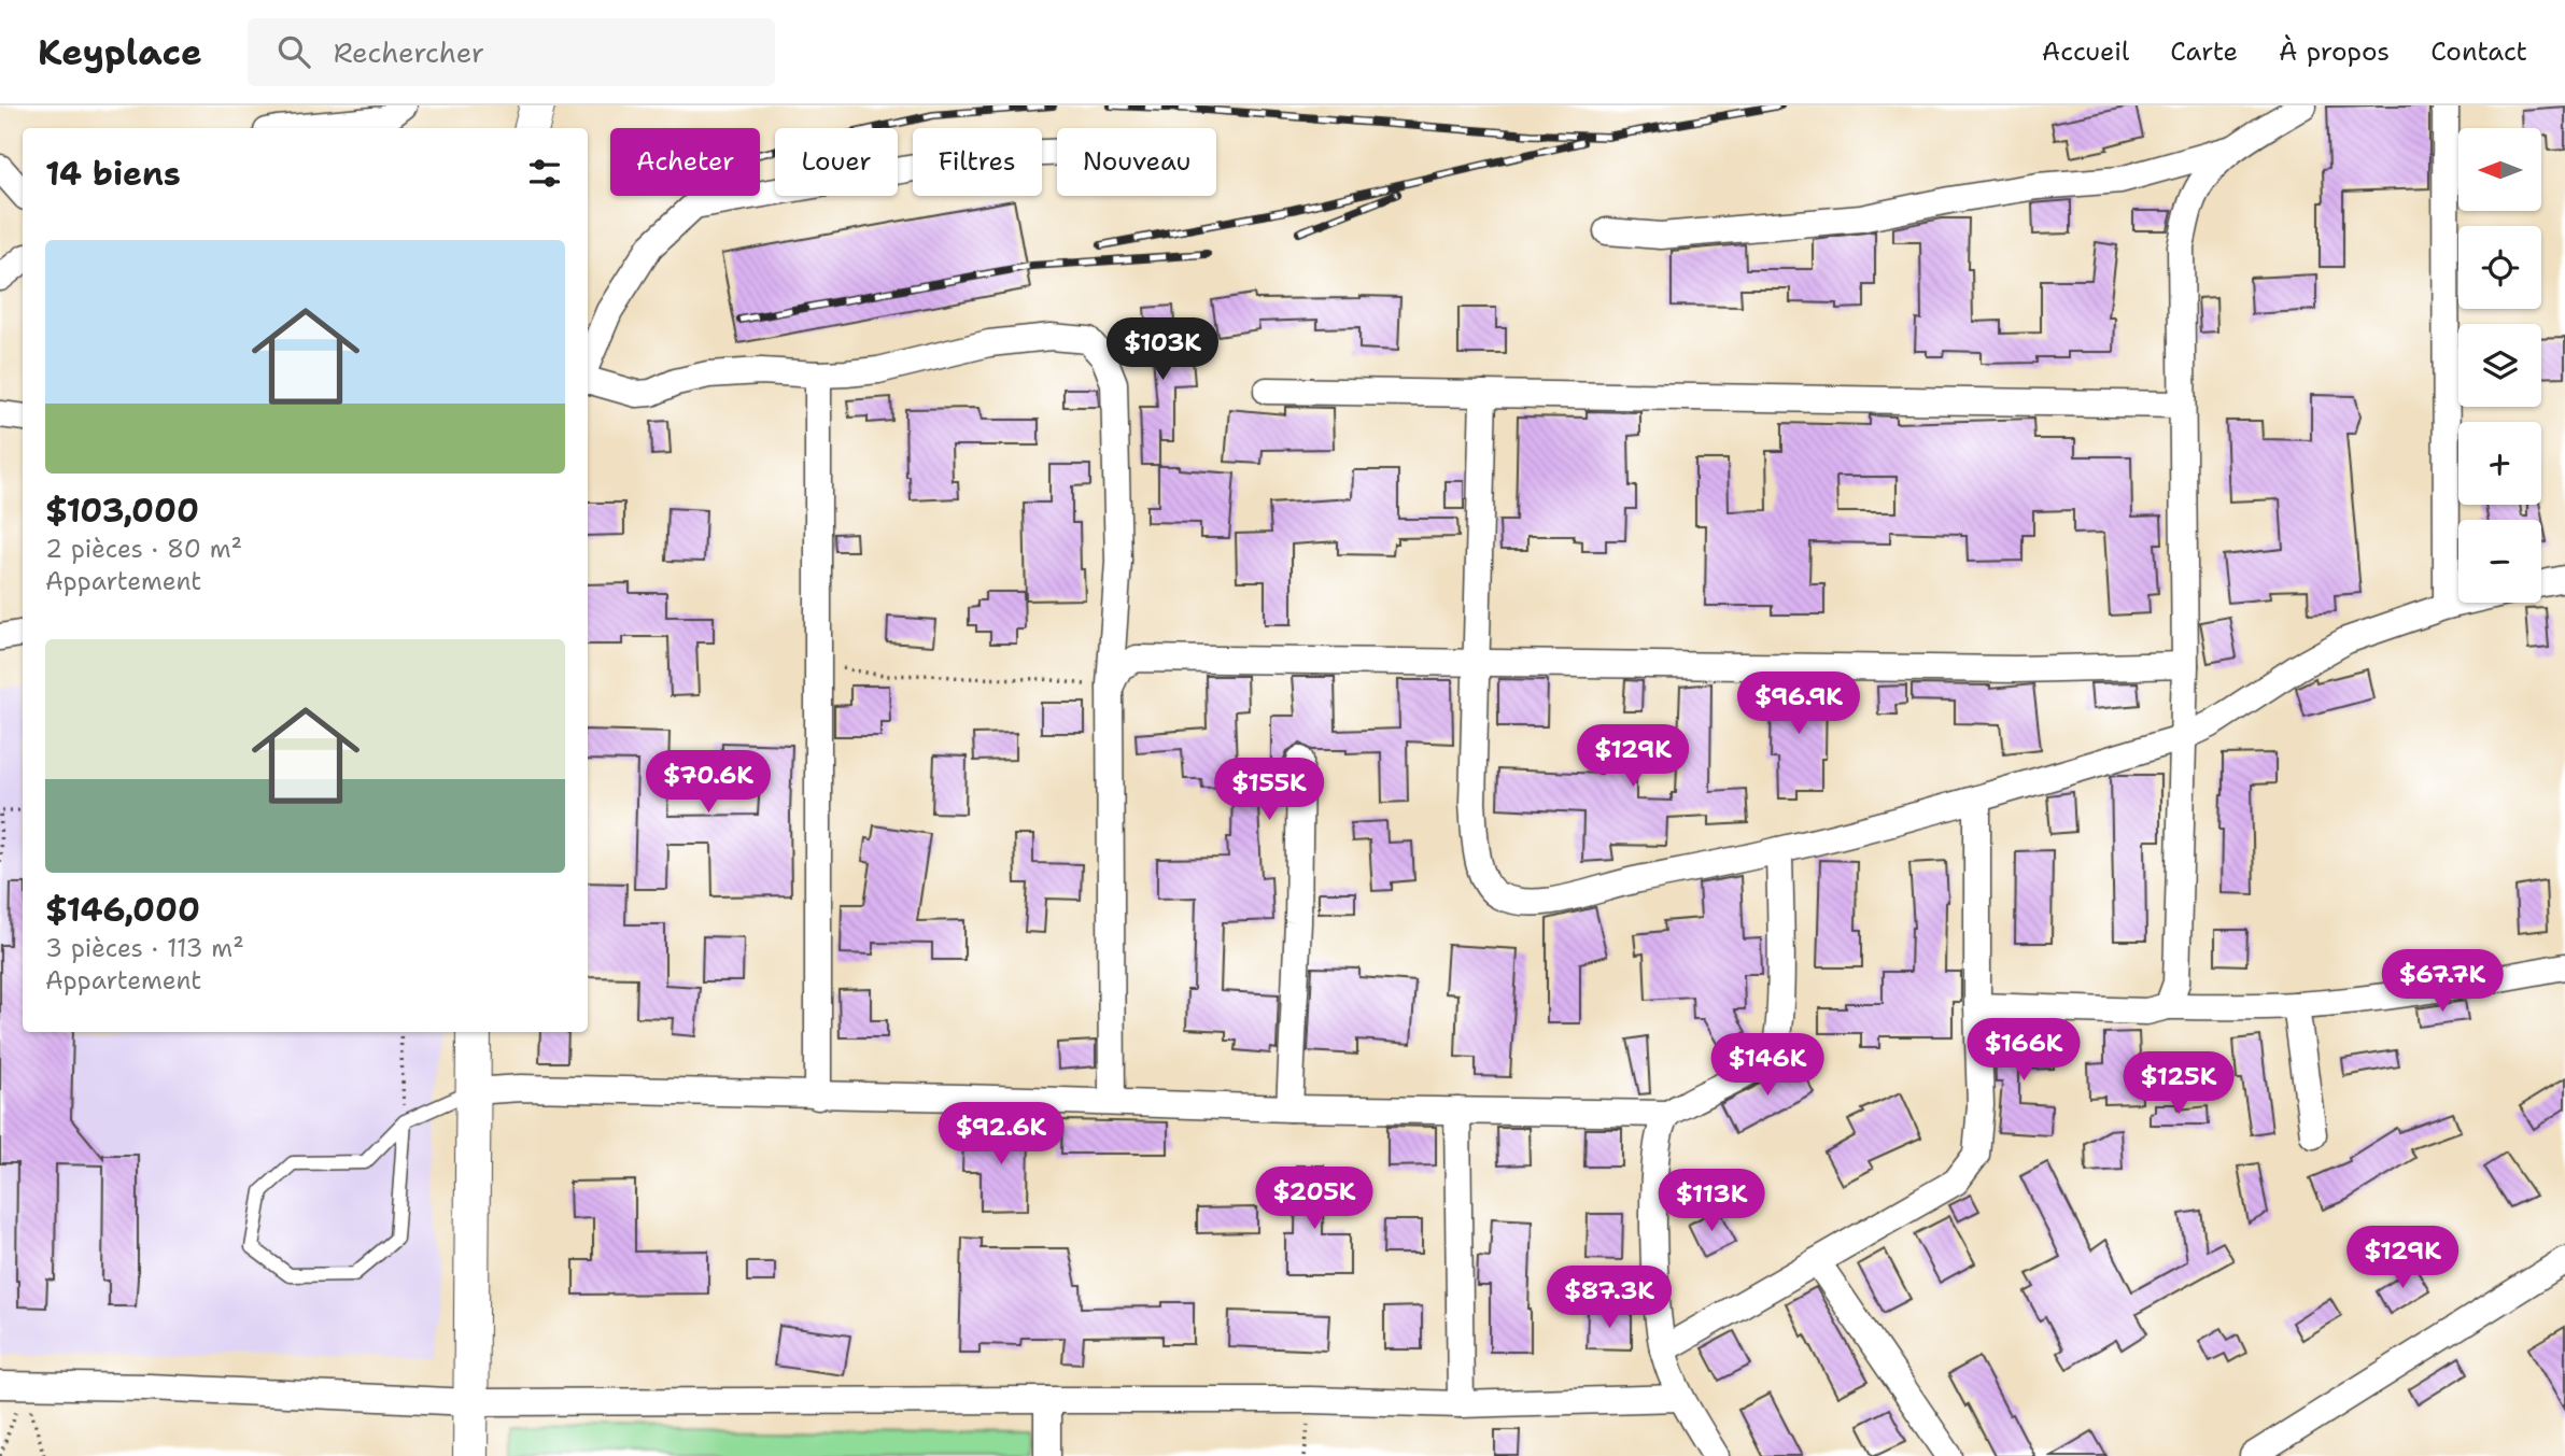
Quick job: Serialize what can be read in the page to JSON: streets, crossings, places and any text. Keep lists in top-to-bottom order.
{
  "north": "left",
  "page": {
    "header": "Keyplace",
    "search": "Rechercher",
    "nav": [
      "Accueil",
      "Carte",
      "À propos",
      "Contact"
    ],
    "map_buttons": ["+", "−"],
    "chip": [
      "Acheter",
      "Louer",
      "Filtres",
      "Nouveau"
    ],
    "heading": "14 biens",
    "list": [
      {
        "name": "$103,000",
        "note": "2 pièces · 80 m² · Appartement"
      },
      {
        "name": "$146,000",
        "note": "3 pièces · 113 m² · Appartement"
      }
    ],
    "price": [
      "$103K",
      "$96.9K",
      "$129K",
      "$70.6K",
      "$155K",
      "$67.7K",
      "$166K",
      "$146K",
      "$125K",
      "$92.6K",
      "$205K",
      "$113K",
      "$129K",
      "$87.3K"
    ]
  }
}
